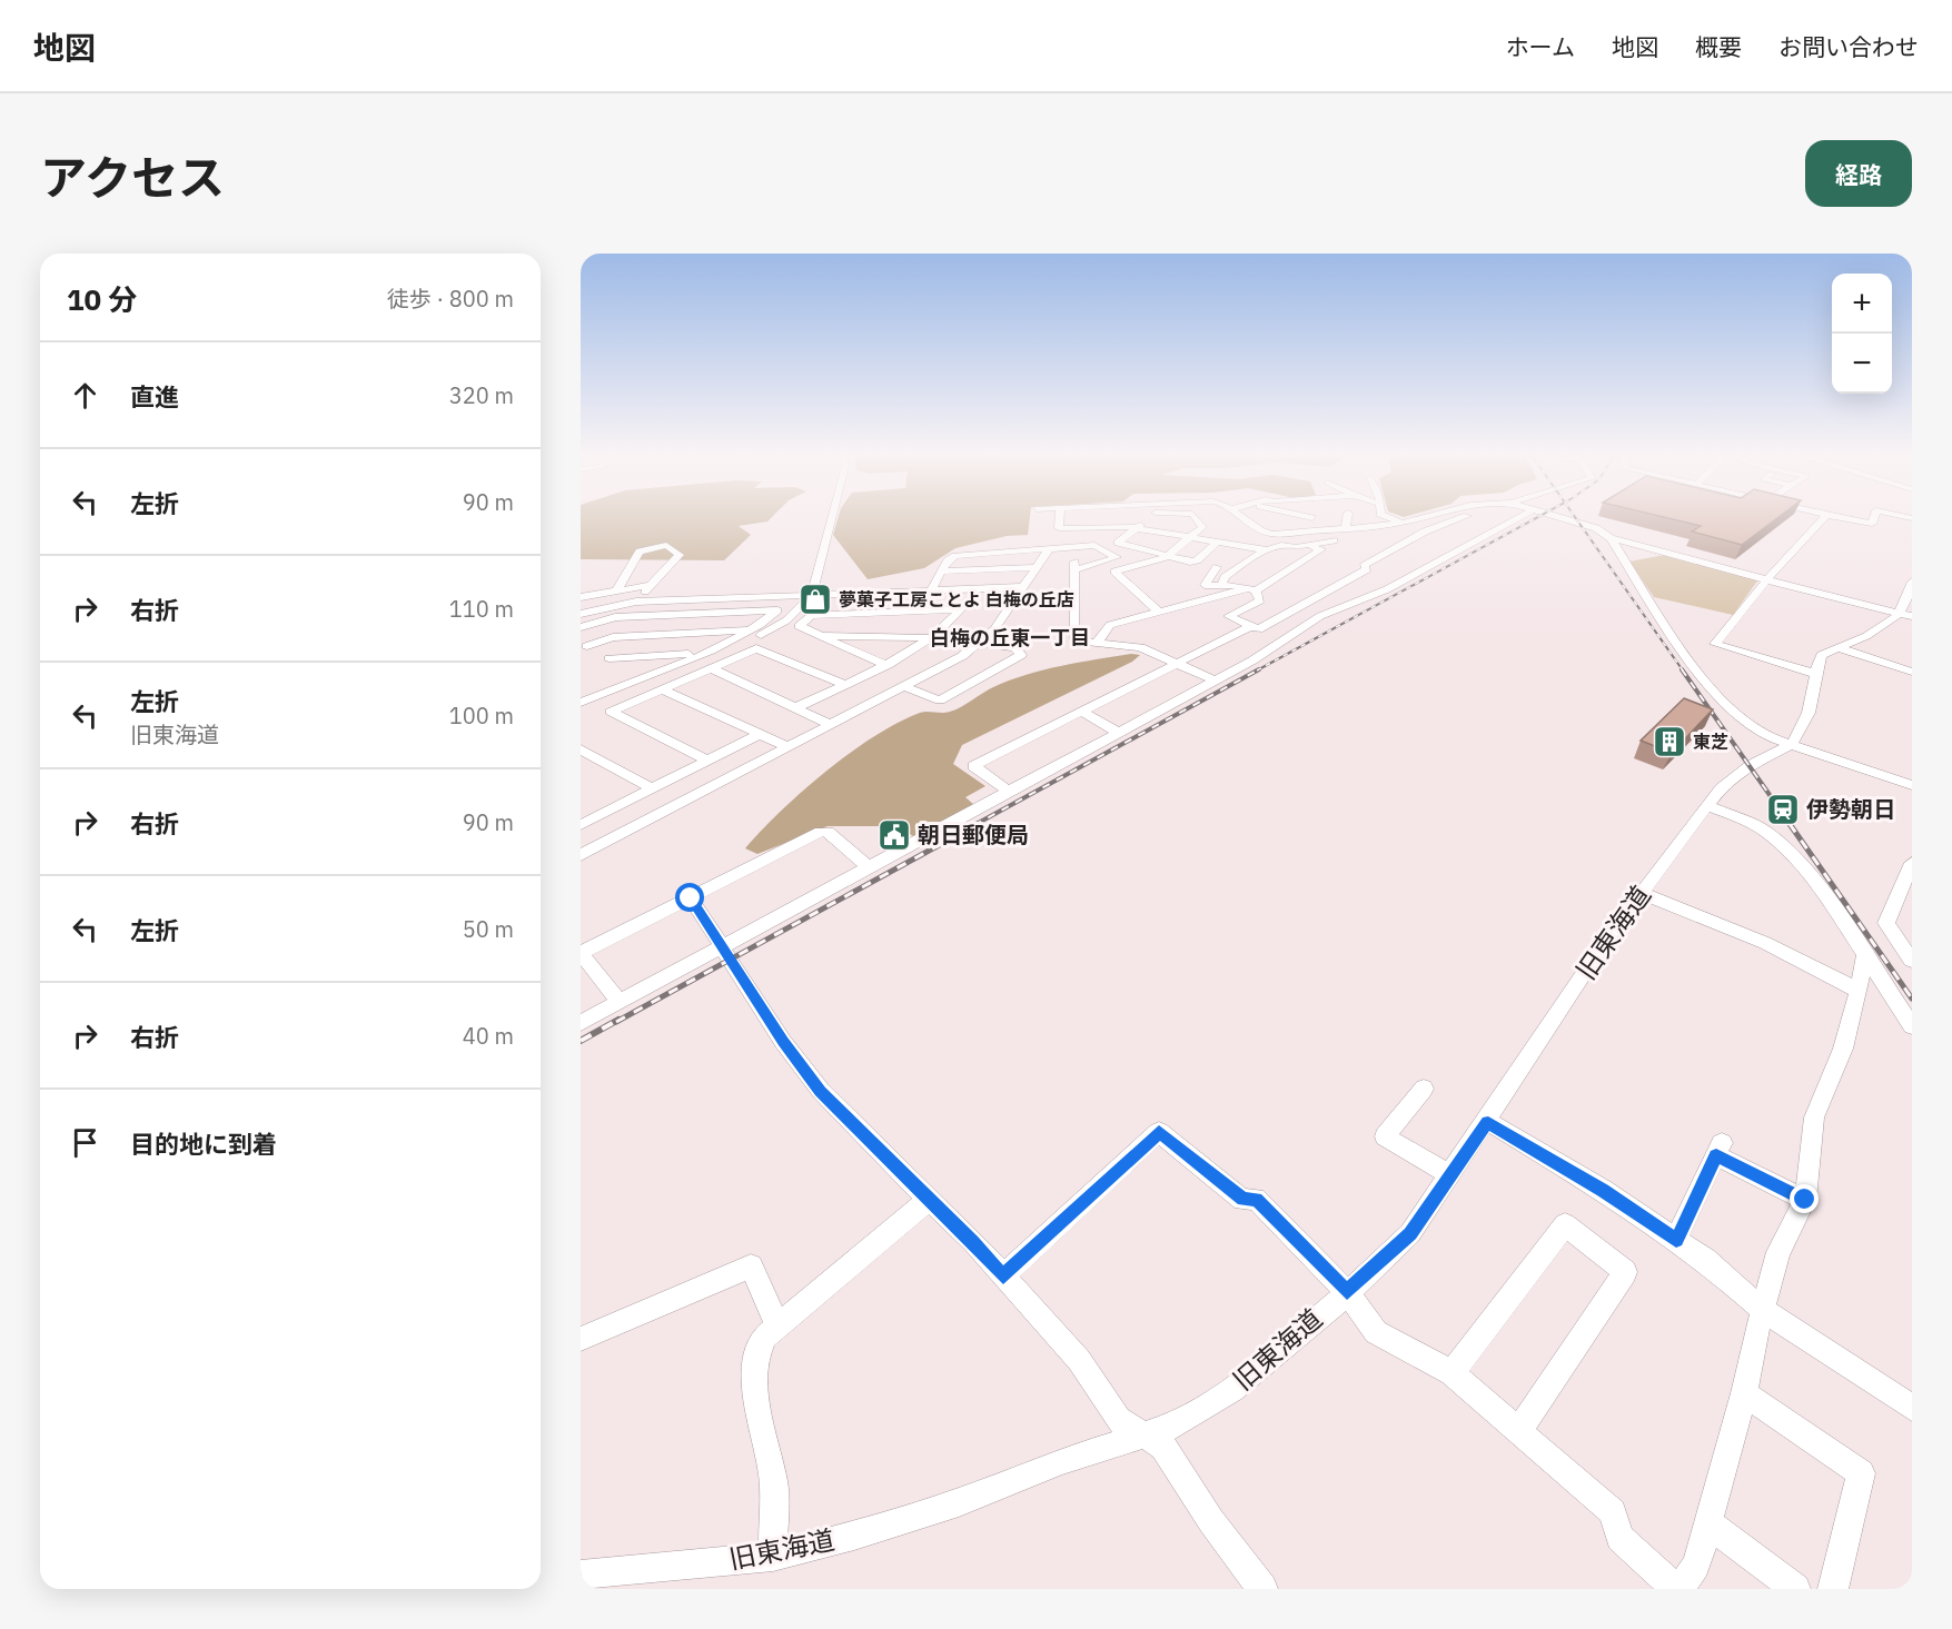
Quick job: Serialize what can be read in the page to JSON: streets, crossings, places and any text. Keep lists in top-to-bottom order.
{
  "streets": {
    "street": ["旧東海道"]
  },
  "districts": ["白梅の丘東一丁目"],
  "places": {
    "shop": ["夢菓子工房ことよ 白梅の丘店"],
    "building": ["東芝"],
    "station": ["伊勢朝日"],
    "public building": ["朝日郵便局"]
  },
  "page": {
    "header": "地図",
    "nav": [
      "ホーム",
      "地図",
      "概要",
      "お問い合わせ"
    ],
    "title": "アクセス",
    "buttons": "経路",
    "heading": ["10 分", "徒歩 · 800 m"],
    "map_buttons": ["+", "−"],
    "list": [
      ["直進", "320 m"],
      ["左折", "90 m"],
      ["右折", "110 m"],
      ["左折", "旧東海道", "100 m"],
      ["右折", "90 m"],
      ["左折", "50 m"],
      ["右折", "40 m"],
      "目的地に到着"
    ]
  }
}
